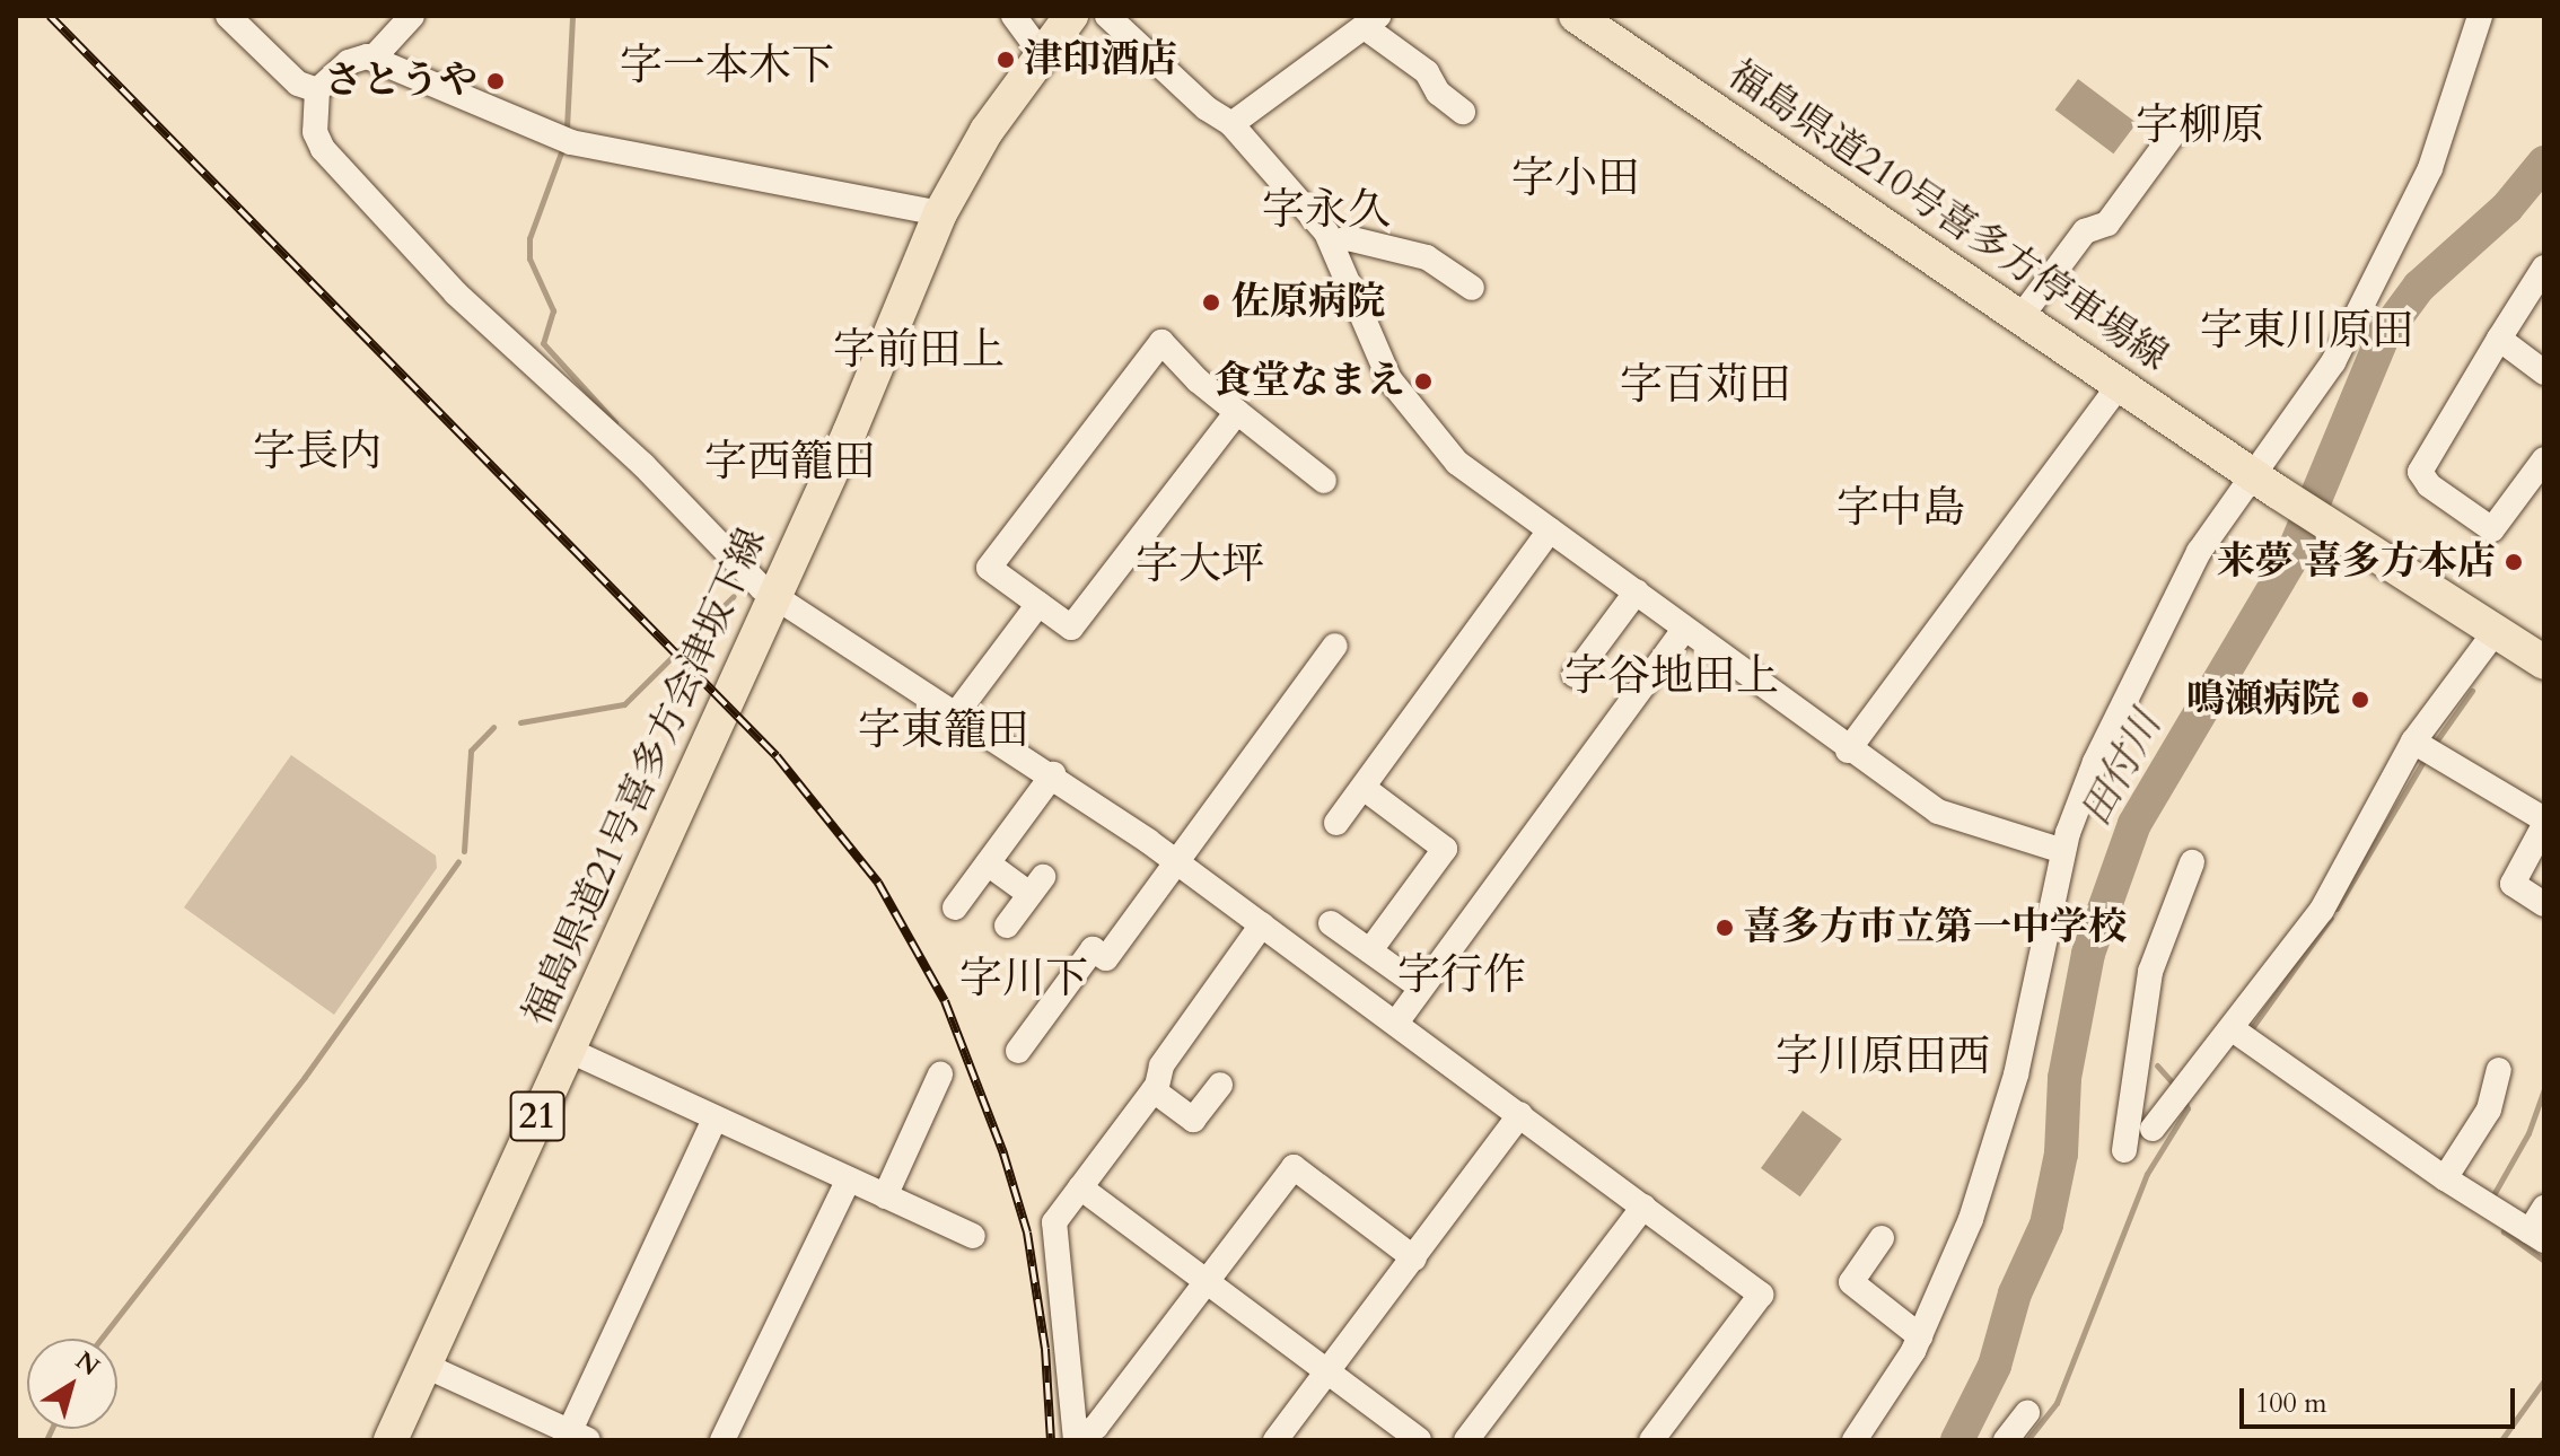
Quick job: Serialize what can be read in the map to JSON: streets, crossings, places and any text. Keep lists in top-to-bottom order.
{
  "streets": {
    "main road": ["福島県道210号喜多方停車場線", "福島県道21号喜多方会津坂下線", "21"]
  },
  "districts": [
    "字一本木下",
    "字柳原",
    "字小田",
    "字永久",
    "字東川原田",
    "字前田上",
    "字百苅田",
    "字長内",
    "字西籠田",
    "字中島",
    "字大坪",
    "字谷地田上",
    "字東籠田",
    "字行作",
    "字川下",
    "字川原田西"
  ],
  "water": ["田付川"],
  "places": [
    "津印酒店",
    "さとうや",
    "佐原病院",
    "食堂なまえ",
    "来夢 喜多方本店",
    "鳴瀬病院",
    "喜多方市立第一中学校"
  ],
  "scale_bar": "100 m",
  "north": "top right"
}
